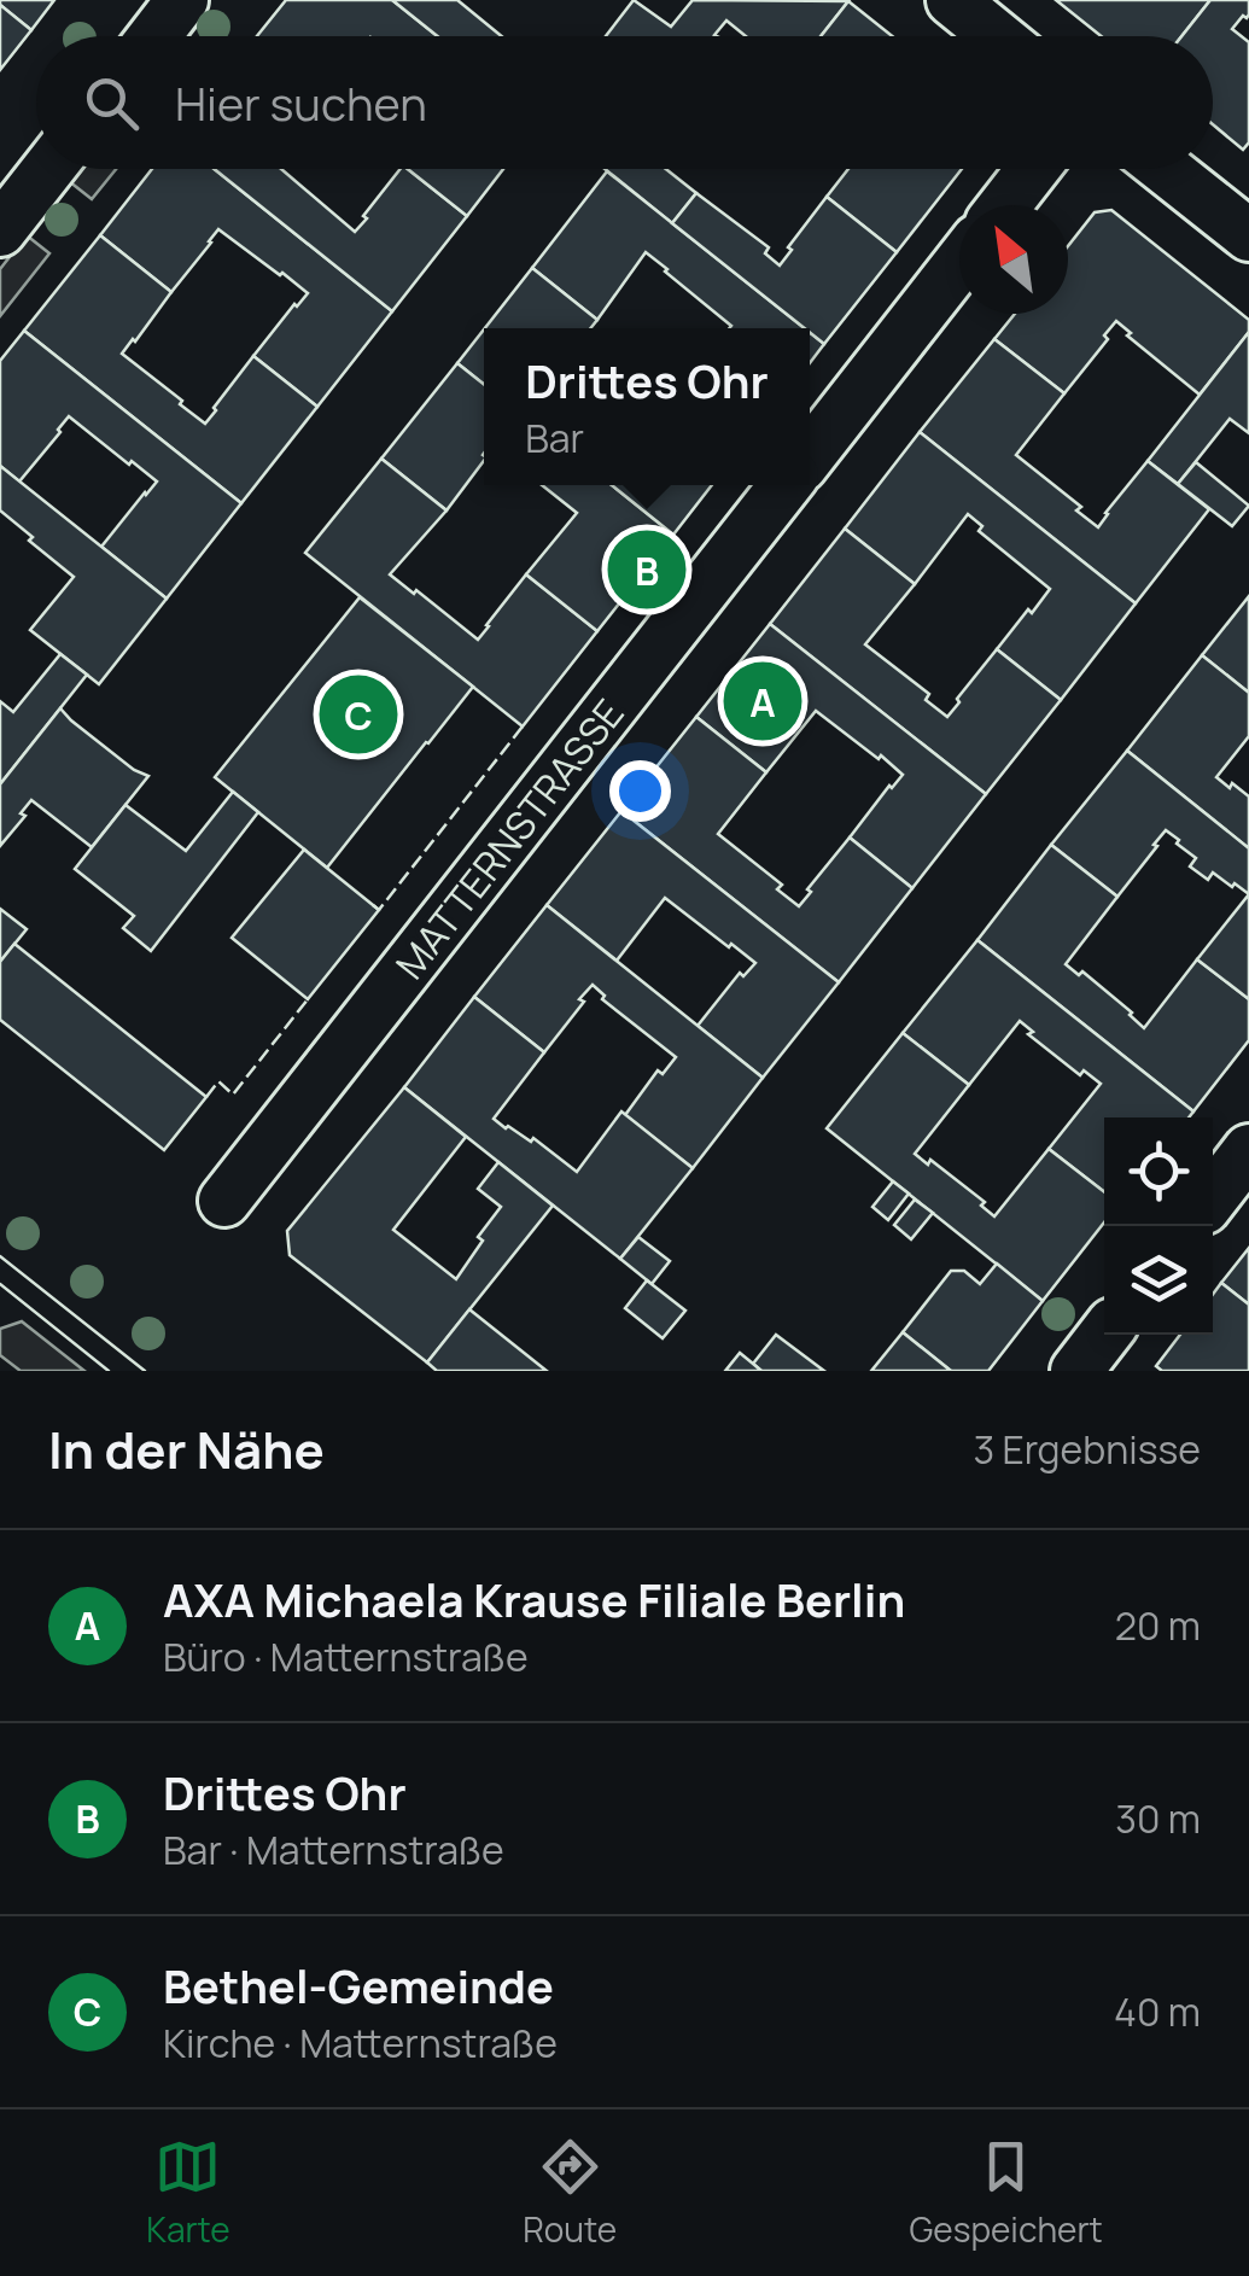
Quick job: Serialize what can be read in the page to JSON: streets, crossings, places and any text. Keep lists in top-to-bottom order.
{
  "streets": {
    "street": ["MATTERNSTRASSE"]
  },
  "north": "top left",
  "page": {
    "search": "Hier suchen",
    "popup": ["Drittes Ohr", "Bar"],
    "pins": ["B", "A", "C"],
    "heading": ["In der Nähe", "3 Ergebnisse"],
    "list": [
      {
        "mark": "A",
        "name": "AXA Michaela Krause Filiale Berlin",
        "note": "Büro · Matternstraße",
        "value": "20 m"
      },
      {
        "mark": "B",
        "name": "Drittes Ohr",
        "note": "Bar · Matternstraße",
        "value": "30 m"
      },
      {
        "mark": "C",
        "name": "Bethel-Gemeinde",
        "note": "Kirche · Matternstraße",
        "value": "40 m"
      }
    ],
    "nav": ["Karte", "Route", "Gespeichert"]
  }
}
